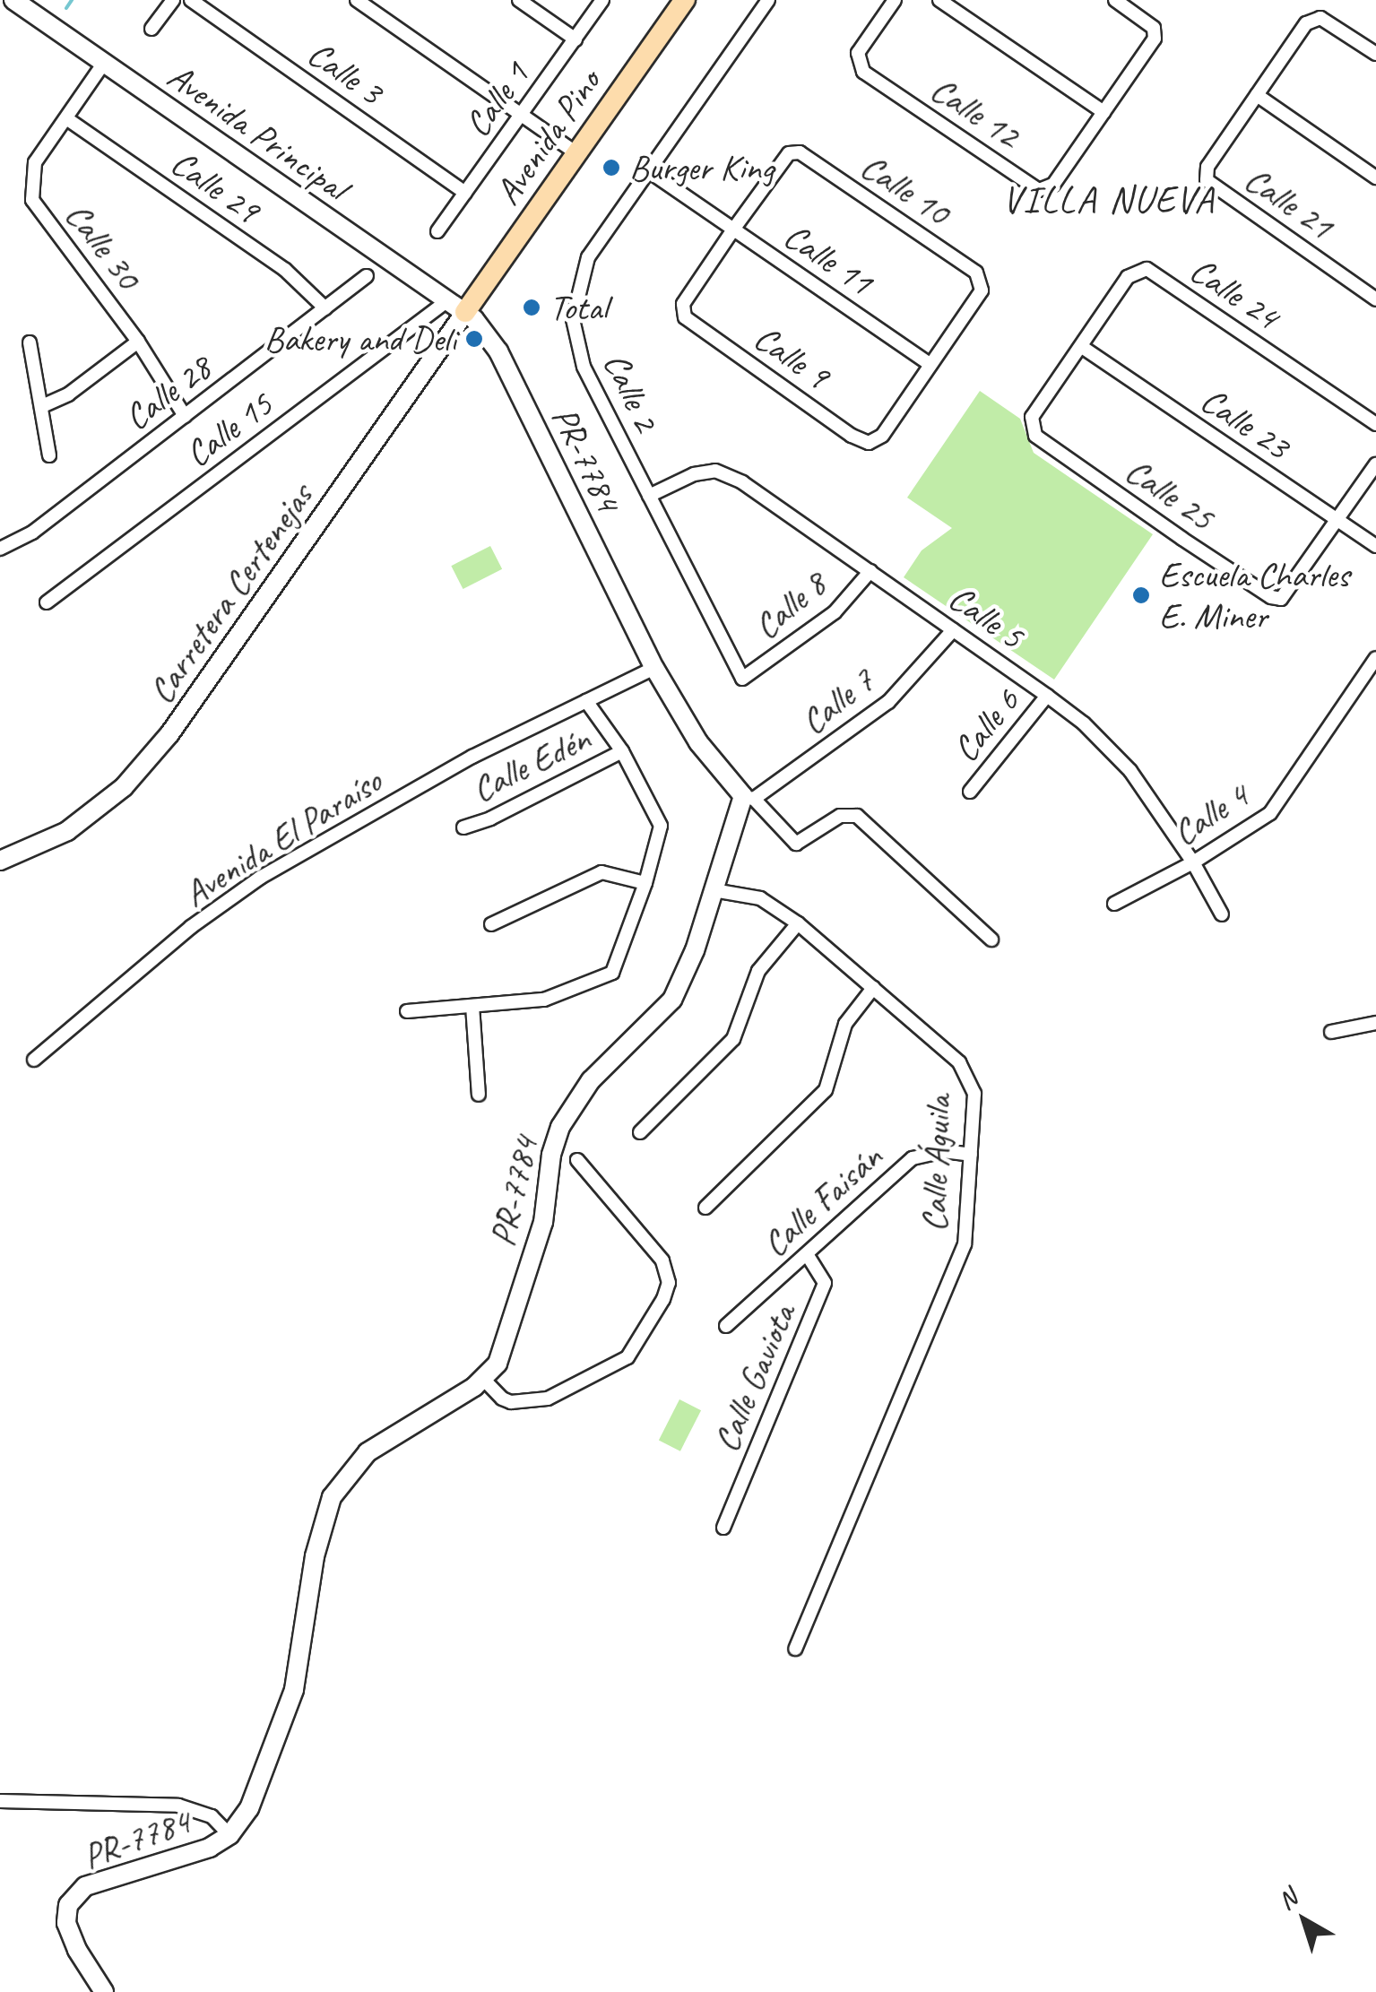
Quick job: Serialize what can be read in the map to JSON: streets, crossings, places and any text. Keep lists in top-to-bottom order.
{
  "streets": {
    "main road": ["Avenida Pino"],
    "street": [
      "Calle 3",
      "Calle 1",
      "Calle 12",
      "Avenida Principal",
      "Calle 29",
      "Calle 10",
      "Calle 21",
      "Calle 30",
      "Calle 11",
      "Calle 24",
      "Calle 9",
      "Calle 2",
      "Calle 28",
      "Calle 23",
      "Calle 15",
      "PR-7784",
      "Calle 25",
      "Carretera Certenejas",
      "Calle 8",
      "Calle 5",
      "Calle 7",
      "Calle 6",
      "Calle Edén",
      "Calle 4",
      "Avenida El Paraíso",
      "Calle Águila",
      "Calle Faisán",
      "Calle Gaviota"
    ]
  },
  "crossings": [
    ["Calle 3", "Calle 1"],
    ["Avenida Principal", "Avenida Pino"],
    ["Avenida Principal", "Calle 30"],
    ["Avenida Principal", "Calle 15"],
    ["Avenida Principal", "PR-7784"],
    ["Avenida Principal", "Carretera Certenejas"],
    ["Avenida Pino", "PR-7784"],
    ["Avenida Pino", "Carretera Certenejas"],
    ["Calle 29", "Calle 30"],
    ["Calle 29", "Calle 28"],
    ["Calle 10", "Calle 11"],
    ["Calle 10", "Calle 9"],
    ["Calle 30", "Calle 28"],
    ["Calle 11", "Calle 9"],
    ["Calle 11", "Calle 2"],
    ["Calle 24", "Calle 23"],
    ["Calle 24", "Calle 25"],
    ["Calle 2", "Calle 8"],
    ["Calle 2", "Calle 5"],
    ["Calle 23", "Calle 25"],
    ["PR-7784", "Carretera Certenejas"],
    ["PR-7784", "Calle 7"],
    ["PR-7784", "Avenida El Paraíso"],
    ["PR-7784", "Calle Águila"],
    ["Calle 8", "Calle 5"],
    ["Calle 5", "Calle 7"],
    ["Calle 5", "Calle 6"],
    ["Calle 5", "Calle 4"],
    ["Calle Águila", "Calle Faisán"],
    ["Calle Faisán", "Calle Gaviota"]
  ],
  "districts": ["VILLA NUEVA"],
  "places": [
    "Burger King",
    "Total",
    "Bakery and Deli",
    "Escuela Charles E. Miner"
  ],
  "north": "top left"
}
